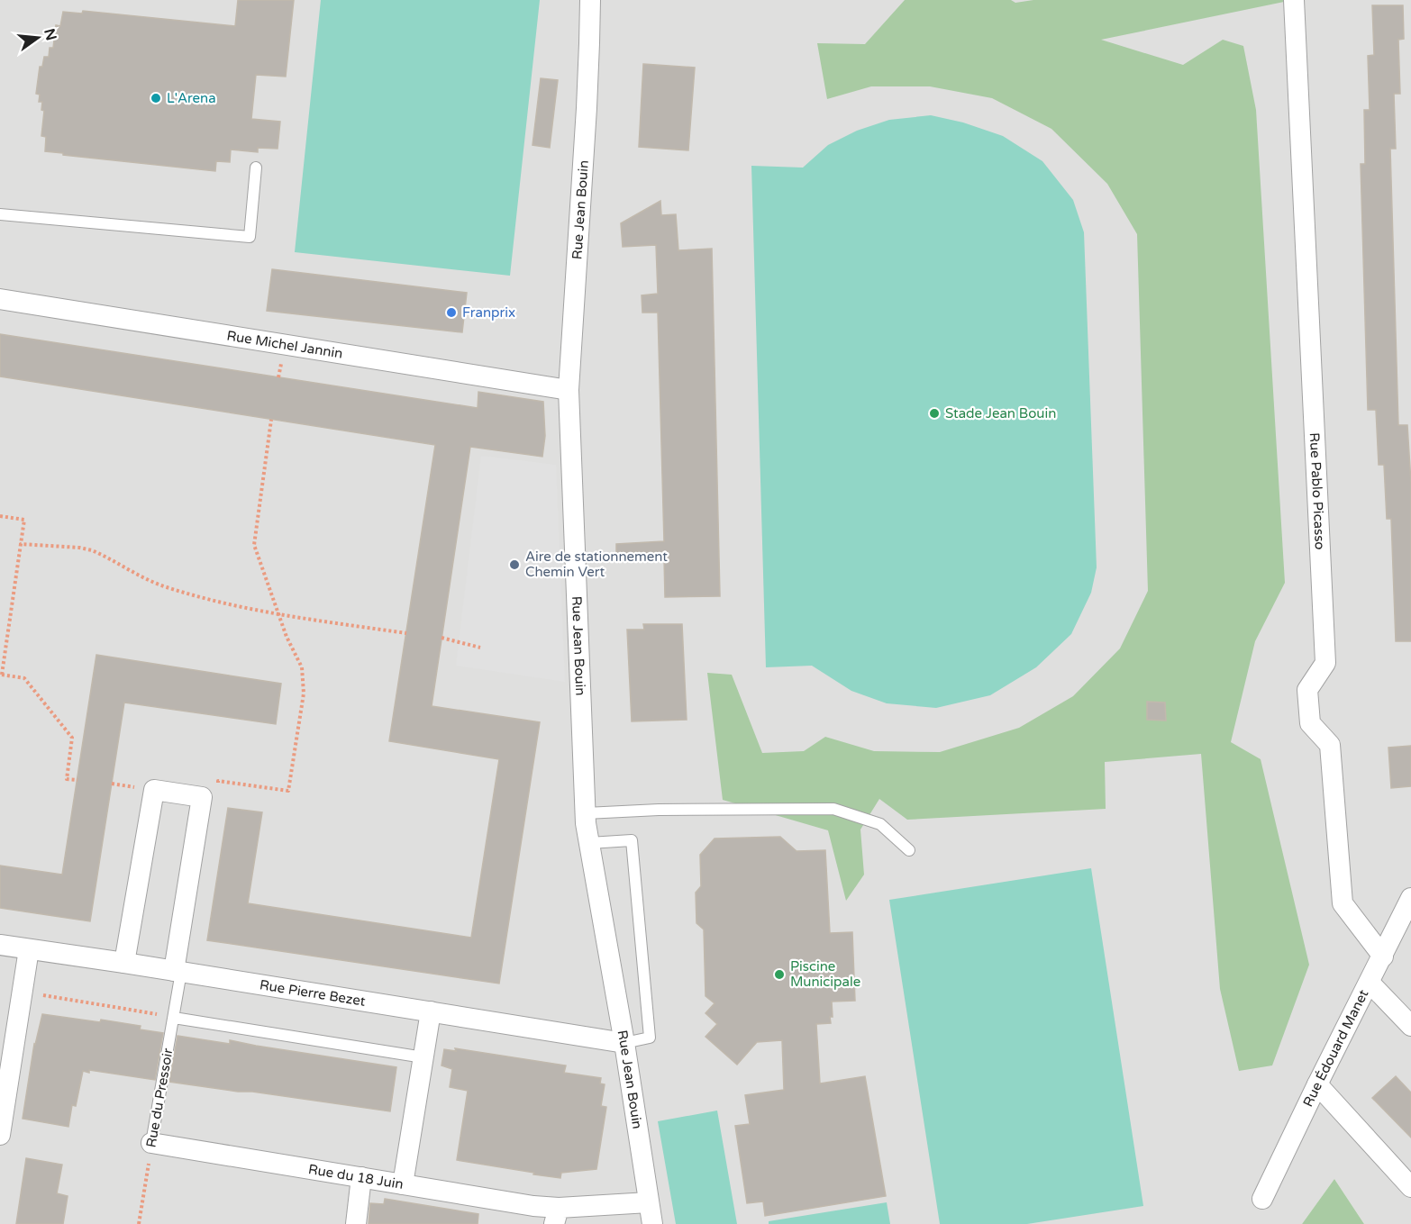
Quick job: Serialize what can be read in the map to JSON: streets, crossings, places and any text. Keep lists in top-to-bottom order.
{
  "streets": {
    "street": [
      "Rue Jean Bouin",
      "Rue Michel Jannin",
      "Rue Pablo Picasso",
      "Rue Pierre Bezet",
      "Rue Édouard Manet",
      "Rue du 18 Juin"
    ],
    "lane": ["Rue du Pressoir"]
  },
  "crossings": [
    ["Rue Jean Bouin", "Rue Michel Jannin"],
    ["Rue Jean Bouin", "Rue Pierre Bezet"],
    ["Rue Jean Bouin", "Rue du 18 Juin"],
    ["Rue Pablo Picasso", "Rue Édouard Manet"],
    ["Rue Pierre Bezet", "Rue du Pressoir"],
    ["Rue du Pressoir", "Rue du 18 Juin"]
  ],
  "places": [
    "L'Arena",
    "Franprix",
    "Stade Jean Bouin",
    "Aire de stationnement Chemin Vert",
    "Piscine Municipale"
  ],
  "north": "right"
}
